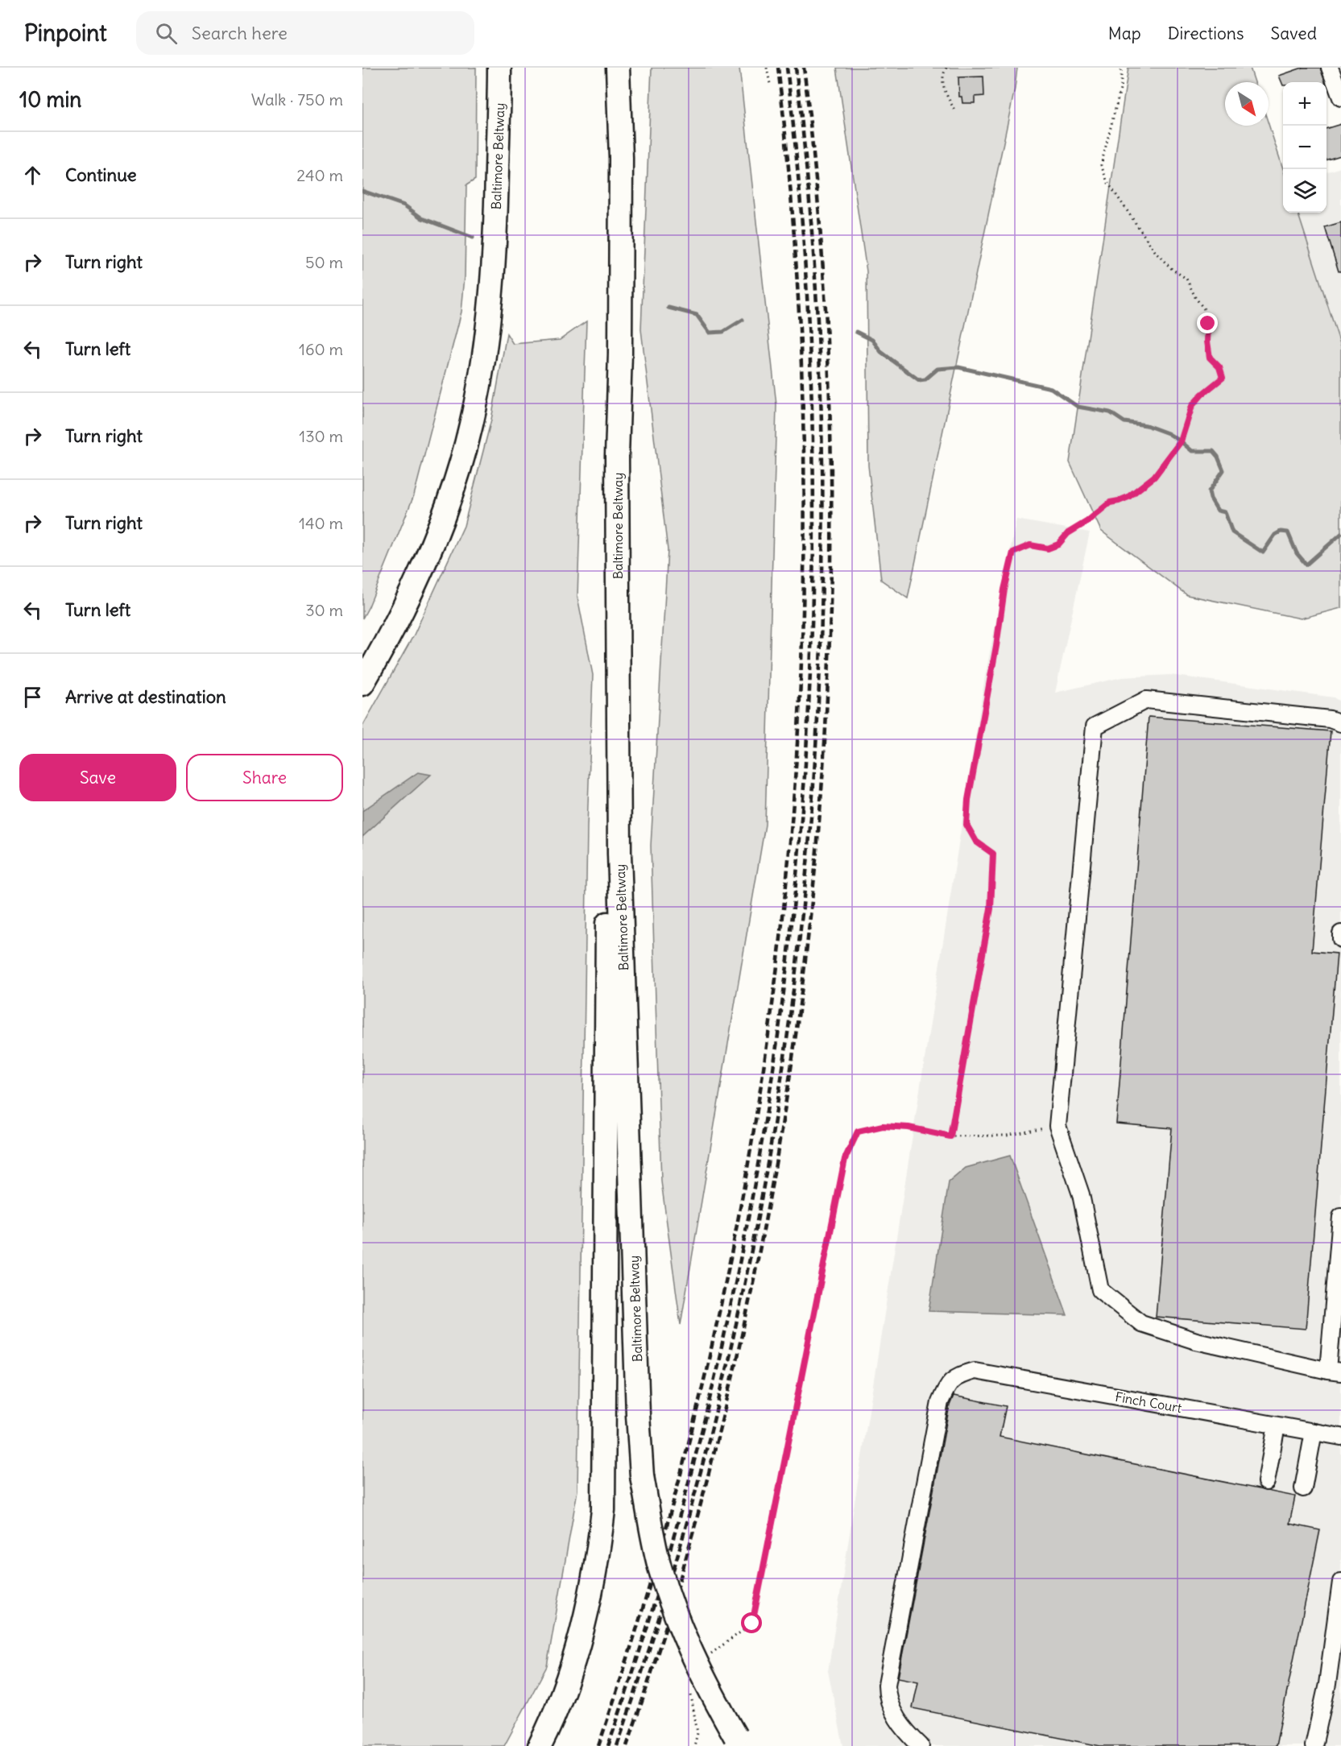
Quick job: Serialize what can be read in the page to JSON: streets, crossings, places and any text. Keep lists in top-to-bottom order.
{
  "streets": {
    "highway": ["Baltimore Beltway"],
    "street": ["Finch Court"]
  },
  "north": "bottom right",
  "page": {
    "header": "Pinpoint",
    "search": "Search here",
    "nav": ["Map", "Directions", "Saved"],
    "heading": ["10 min", "Walk · 750 m"],
    "map_buttons": ["+", "−"],
    "list": [
      ["Continue", "240 m"],
      ["Turn right", "50 m"],
      ["Turn left", "160 m"],
      ["Turn right", "130 m"],
      ["Turn right", "140 m"],
      ["Turn left", "30 m"],
      "Arrive at destination"
    ],
    "buttons": ["Save", "Share"]
  }
}
